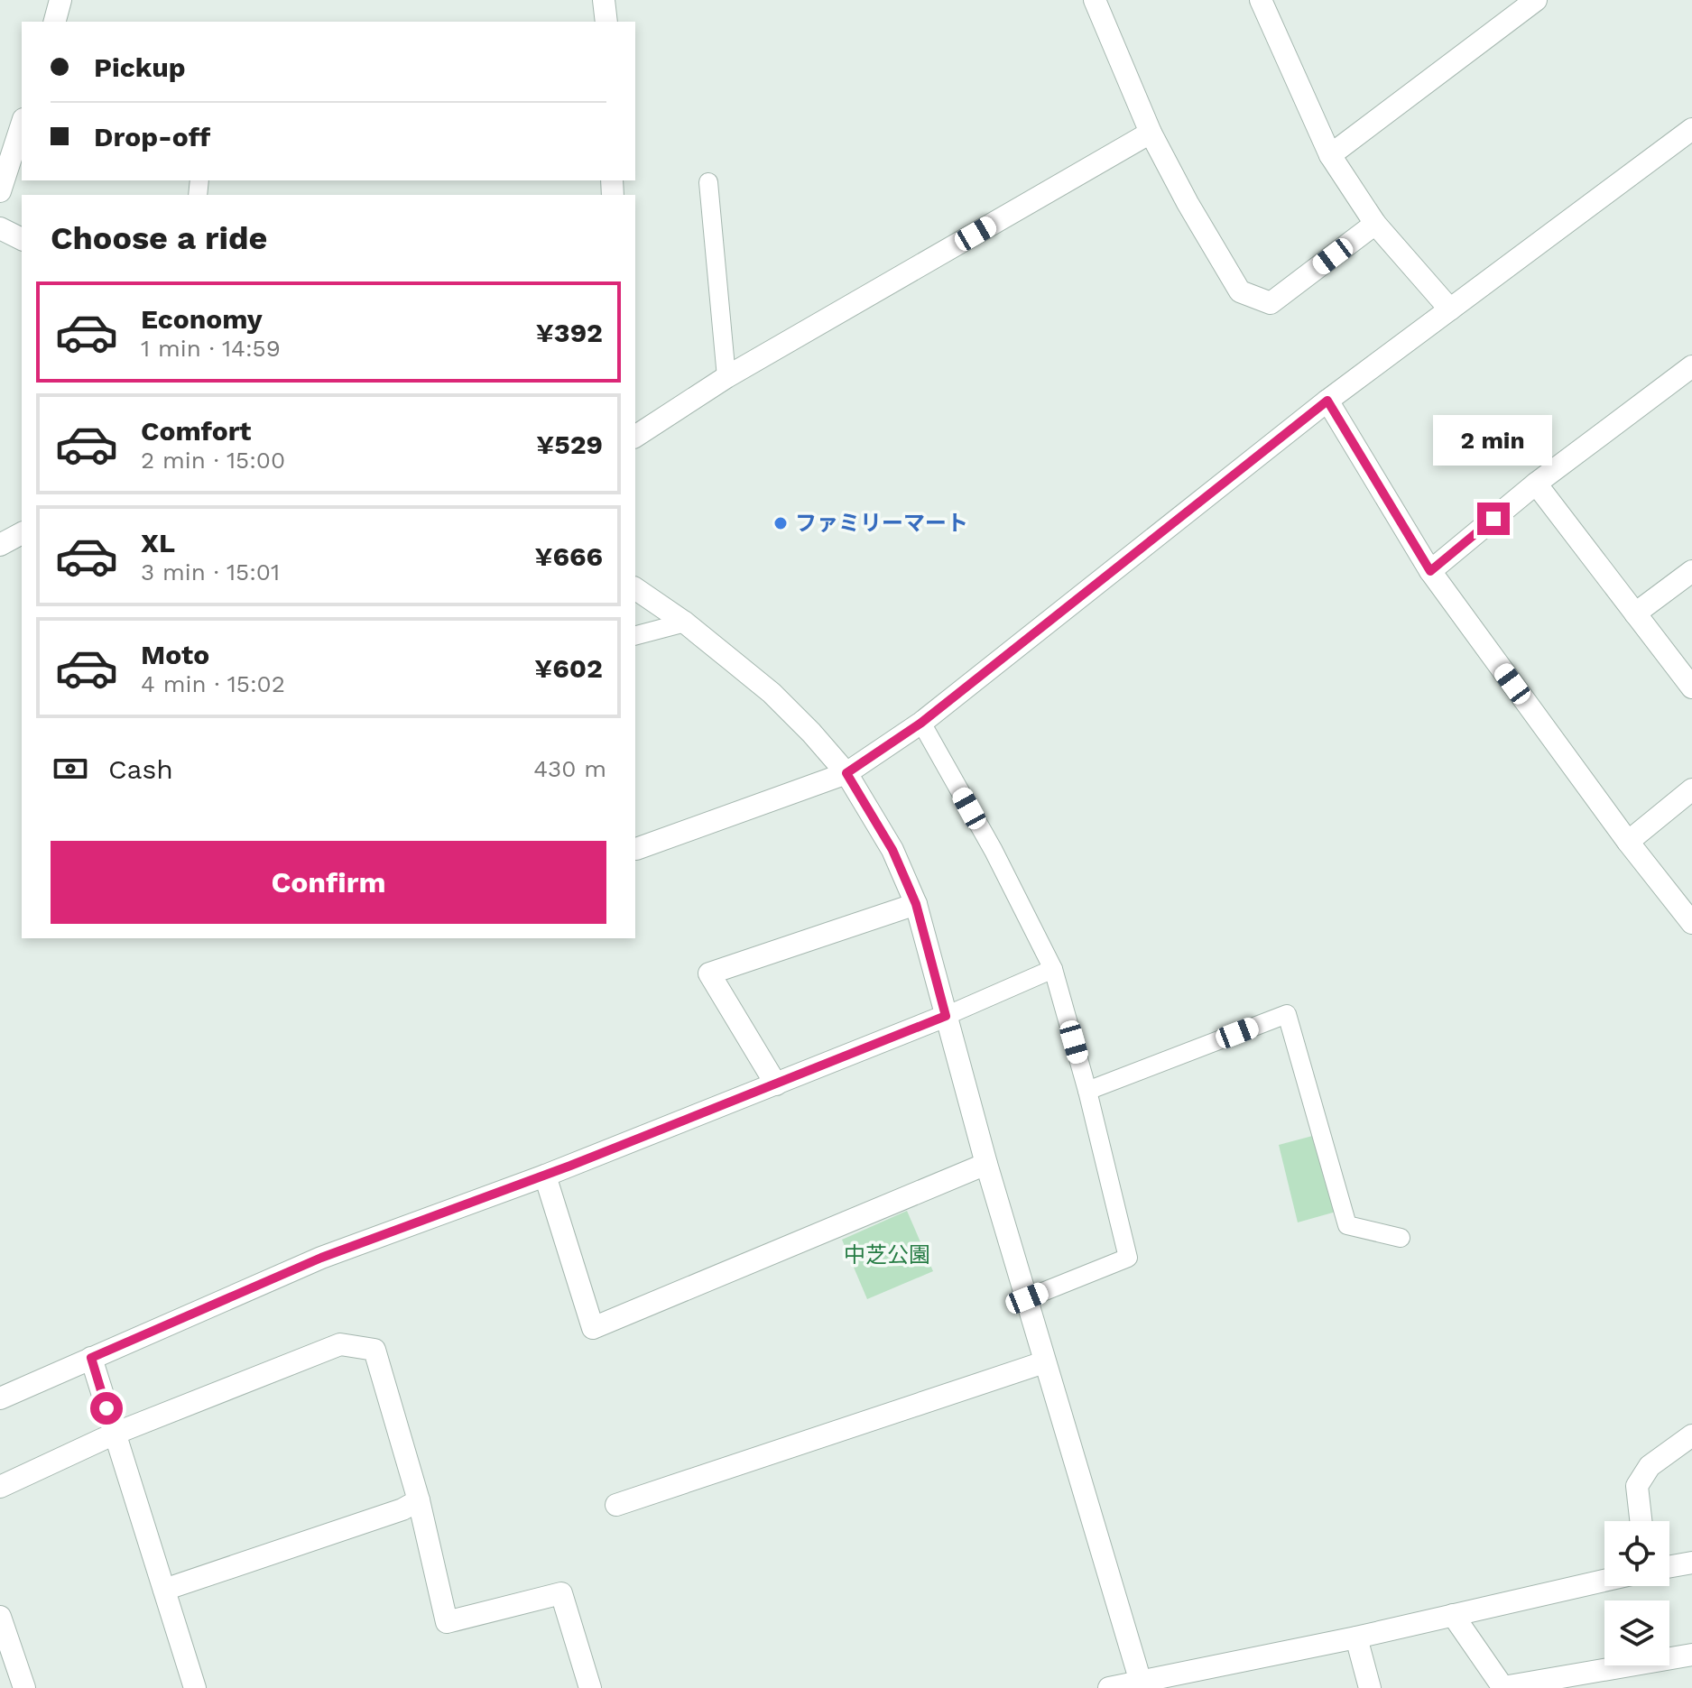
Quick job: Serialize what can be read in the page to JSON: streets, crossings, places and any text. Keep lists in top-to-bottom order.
{
  "parks": ["中芝公園"],
  "places": ["ファミリーマート"],
  "page": {
    "banner": ["Pickup", "Drop-off"],
    "heading": "Choose a ride",
    "list": [
      {
        "name": "Economy",
        "note": "1 min · 14:59",
        "value": "¥392"
      },
      {
        "name": "Comfort",
        "note": "2 min · 15:00",
        "value": "¥529"
      },
      {
        "name": "XL",
        "note": "3 min · 15:01",
        "value": "¥666"
      },
      {
        "name": "Moto",
        "note": "4 min · 15:02",
        "value": "¥602"
      }
    ],
    "bubble": "2 min",
    "pay": ["Cash", "430 m"],
    "buttons": "Confirm"
  }
}
